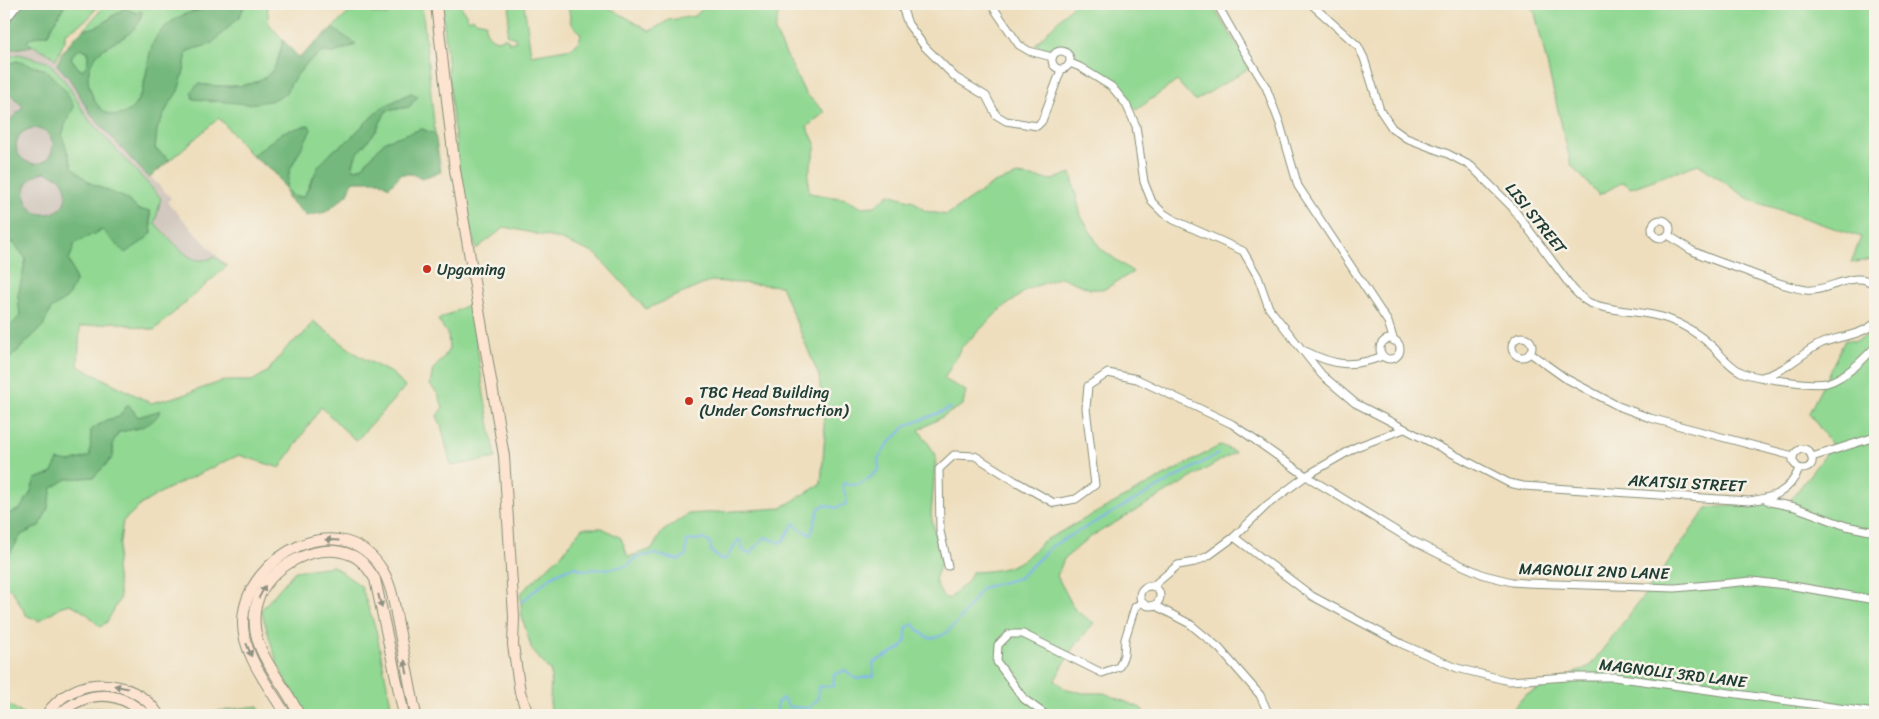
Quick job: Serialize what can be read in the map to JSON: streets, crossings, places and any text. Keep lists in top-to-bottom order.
{
  "streets": {
    "street": [
      "LISI STREET",
      "AKATSII STREET",
      "MAGNOLII 2ND LANE",
      "MAGNOLII 3RD LANE"
    ]
  },
  "places": ["Upgaming", "TBC Head Building (Under Construction)"]
}
